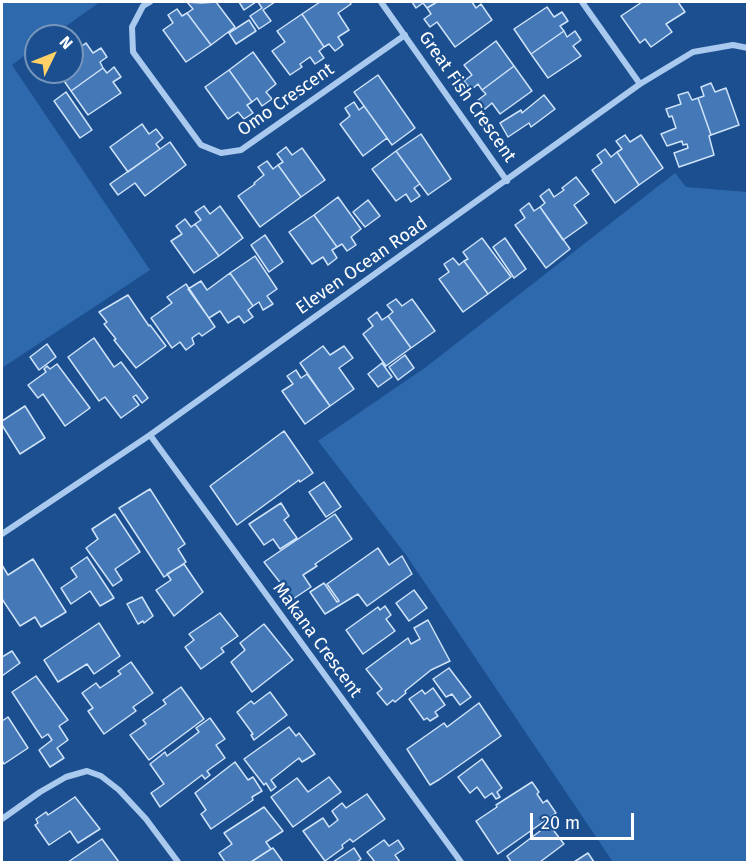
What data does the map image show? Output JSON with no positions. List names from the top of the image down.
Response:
{
  "streets": {
    "street": [
      "Great Fish Crescent",
      "Omo Crescent",
      "Eleven Ocean Road",
      "Makana Crescent"
    ]
  },
  "crossings": [
    ["Great Fish Crescent", "Omo Crescent"],
    ["Great Fish Crescent", "Eleven Ocean Road"],
    ["Eleven Ocean Road", "Makana Crescent"]
  ],
  "scale_bar": "20 m",
  "north": "top right"
}
